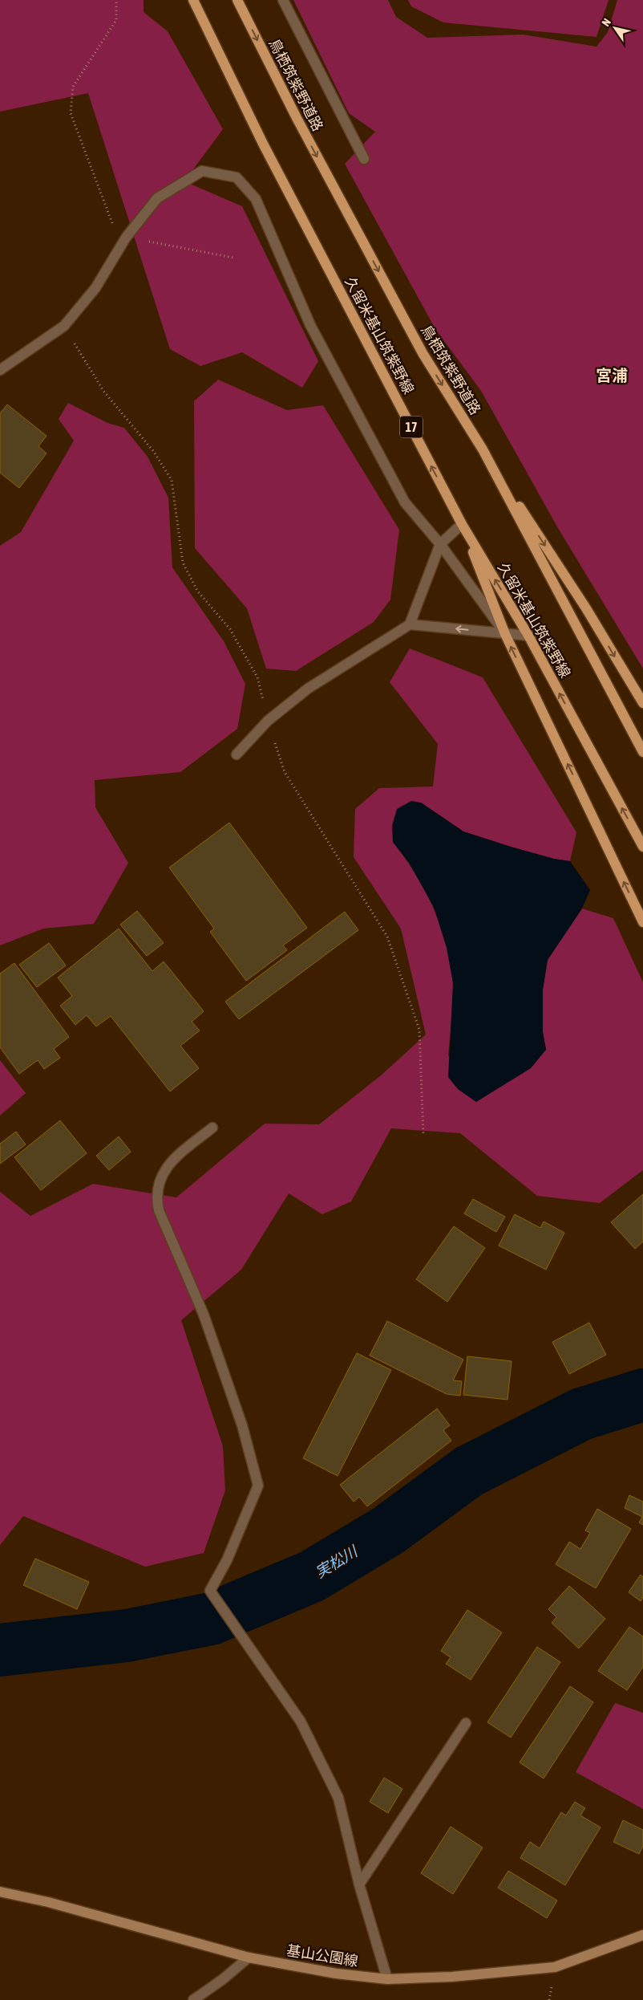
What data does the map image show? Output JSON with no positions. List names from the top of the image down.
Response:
{
  "streets": {
    "main road": [
      "鳥栖筑紫野道路",
      "久留米基山筑紫野線",
      "17",
      "基山公園線"
    ]
  },
  "one_way": ["鳥栖筑紫野道路"],
  "districts": ["宮浦"],
  "water": ["実松川"],
  "north": "top left"
}
